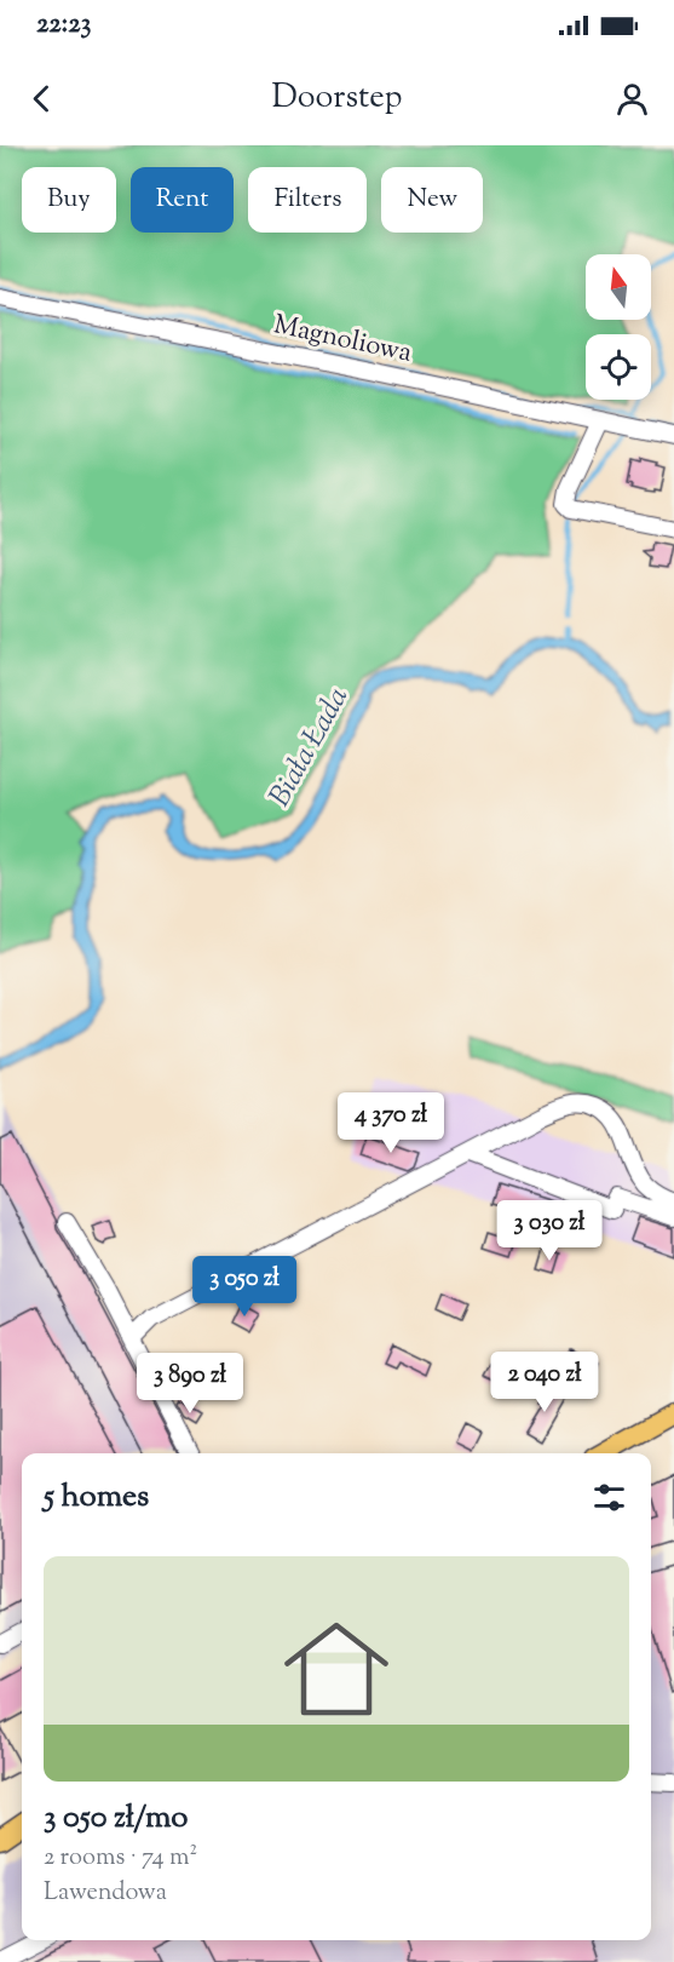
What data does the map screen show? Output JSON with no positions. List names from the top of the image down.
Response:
{
  "streets": {
    "street": ["Magnoliowa"]
  },
  "water": ["Biała Łada"],
  "north": "top",
  "page": {
    "status": "22:23",
    "header": "Doorstep",
    "chip": [
      "Buy",
      "Rent",
      "Filters",
      "New"
    ],
    "price": [
      "4 370 zł",
      "3 030 zł",
      "3 050 zł",
      "2 040 zł",
      "3 890 zł"
    ],
    "heading": "5 homes",
    "list": [
      {
        "name": "3 050 zł/mo",
        "note": "2 rooms · 74 m² · Lawendowa"
      }
    ]
  }
}
